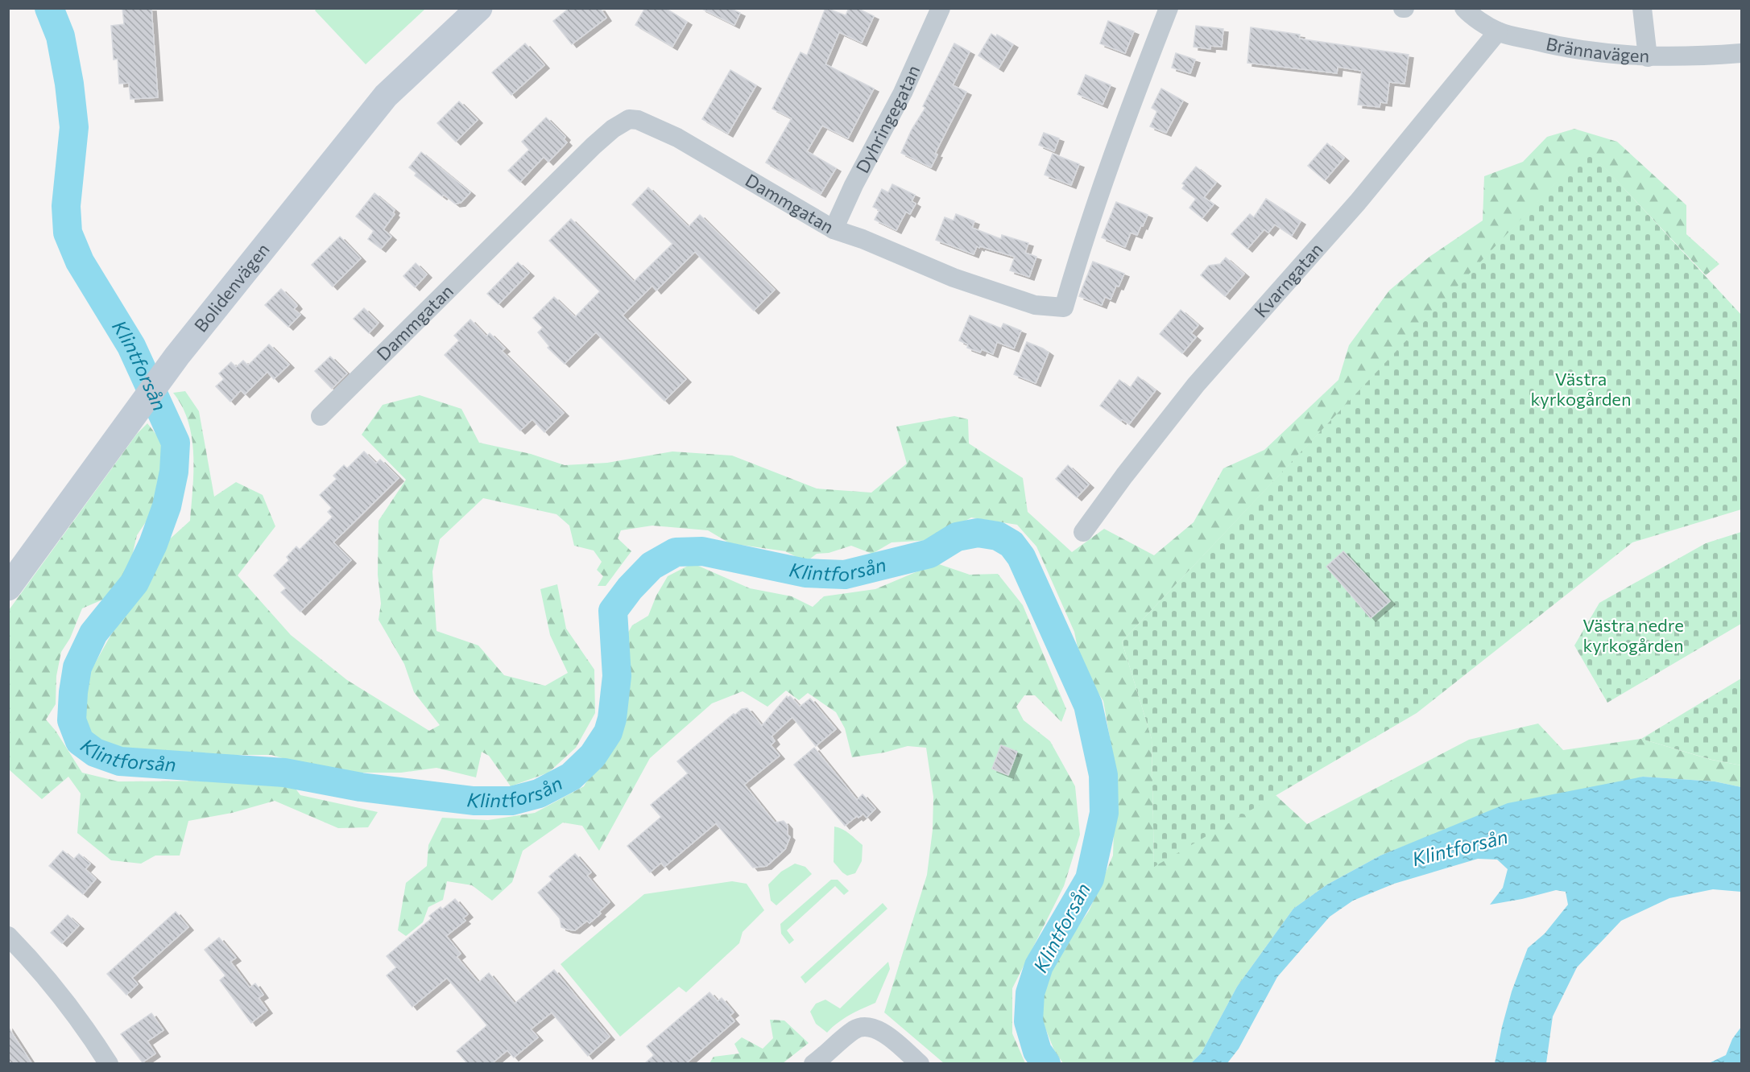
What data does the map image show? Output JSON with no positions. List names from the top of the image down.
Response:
{
  "streets": {
    "main road": ["Bolidenvägen"],
    "street": [
      "Brännavägen",
      "Dyhringegatan",
      "Dammgatan",
      "Kvarngatan"
    ]
  },
  "crossings": [
    ["Brännavägen", "Kvarngatan"],
    ["Dyhringegatan", "Dammgatan"]
  ],
  "water": ["Klintforsån"],
  "parks": ["Västra kyrkogården", "Västra nedre kyrkogården"]
}
